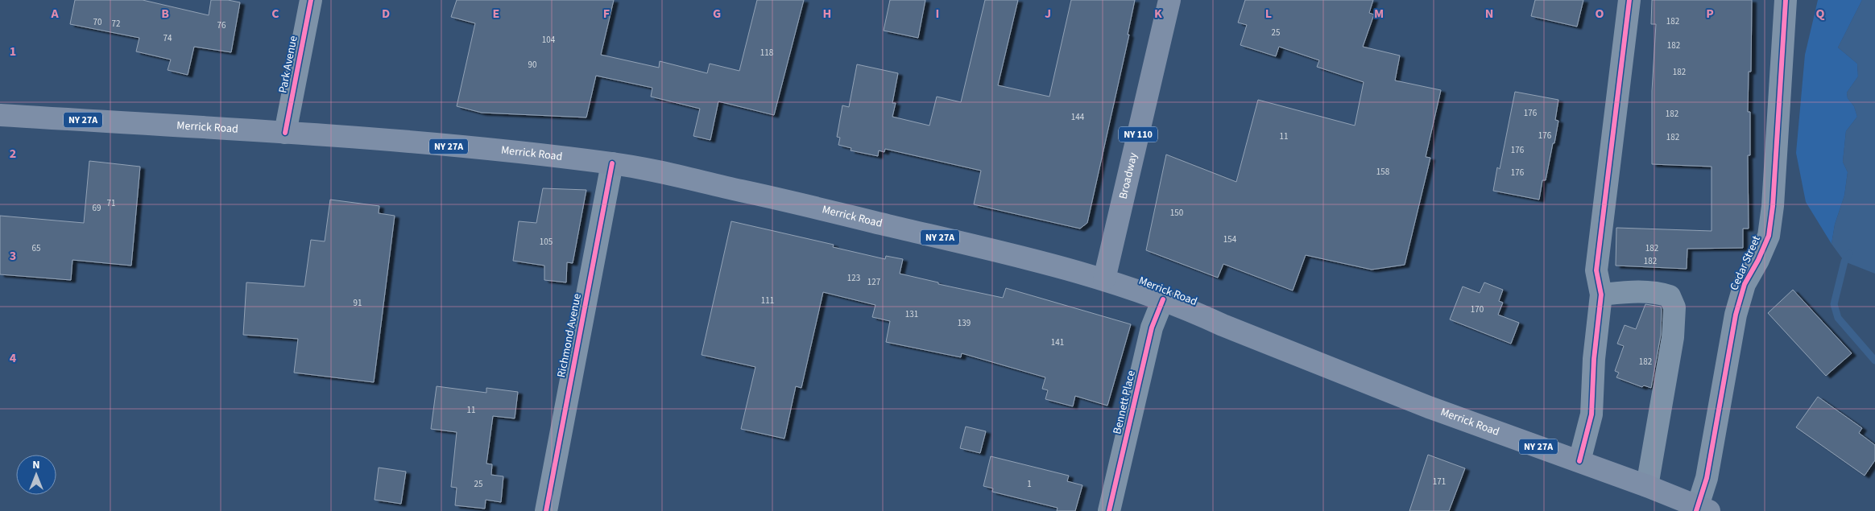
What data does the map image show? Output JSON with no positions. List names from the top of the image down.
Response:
{
  "streets": {
    "main road": [
      "NY 27A",
      "Merrick Road",
      "NY 110",
      "Broadway"
    ],
    "street": [
      "Park Avenue",
      "Cedar Street",
      "Richmond Avenue",
      "Bennett Place"
    ]
  },
  "crossings": [
    ["Park Avenue", "Merrick Road"],
    ["Merrick Road", "Broadway"],
    ["Merrick Road", "Cedar Street"],
    ["Merrick Road", "Richmond Avenue"],
    ["Merrick Road", "Bennett Place"]
  ],
  "house_numbers": [
    "182",
    "70",
    "72",
    "76",
    "25",
    "74",
    "104",
    "182",
    "118",
    "90",
    "182",
    "176",
    "182",
    "144",
    "176",
    "11",
    "182",
    "176",
    "158",
    "176",
    "71",
    "69",
    "150",
    "154",
    "105",
    "65",
    "182",
    "182",
    "123",
    "127",
    "111",
    "91",
    "170",
    "131",
    "139",
    "141",
    "182",
    "11",
    "171",
    "25",
    "1"
  ],
  "north": "top",
  "grid": {
    "columns": [
      "A",
      "B",
      "C",
      "D",
      "E",
      "F",
      "G",
      "H",
      "I",
      "J",
      "K",
      "L",
      "M",
      "N",
      "O",
      "P",
      "Q"
    ],
    "rows": [
      "1",
      "2",
      "3",
      "4"
    ]
  }
}
